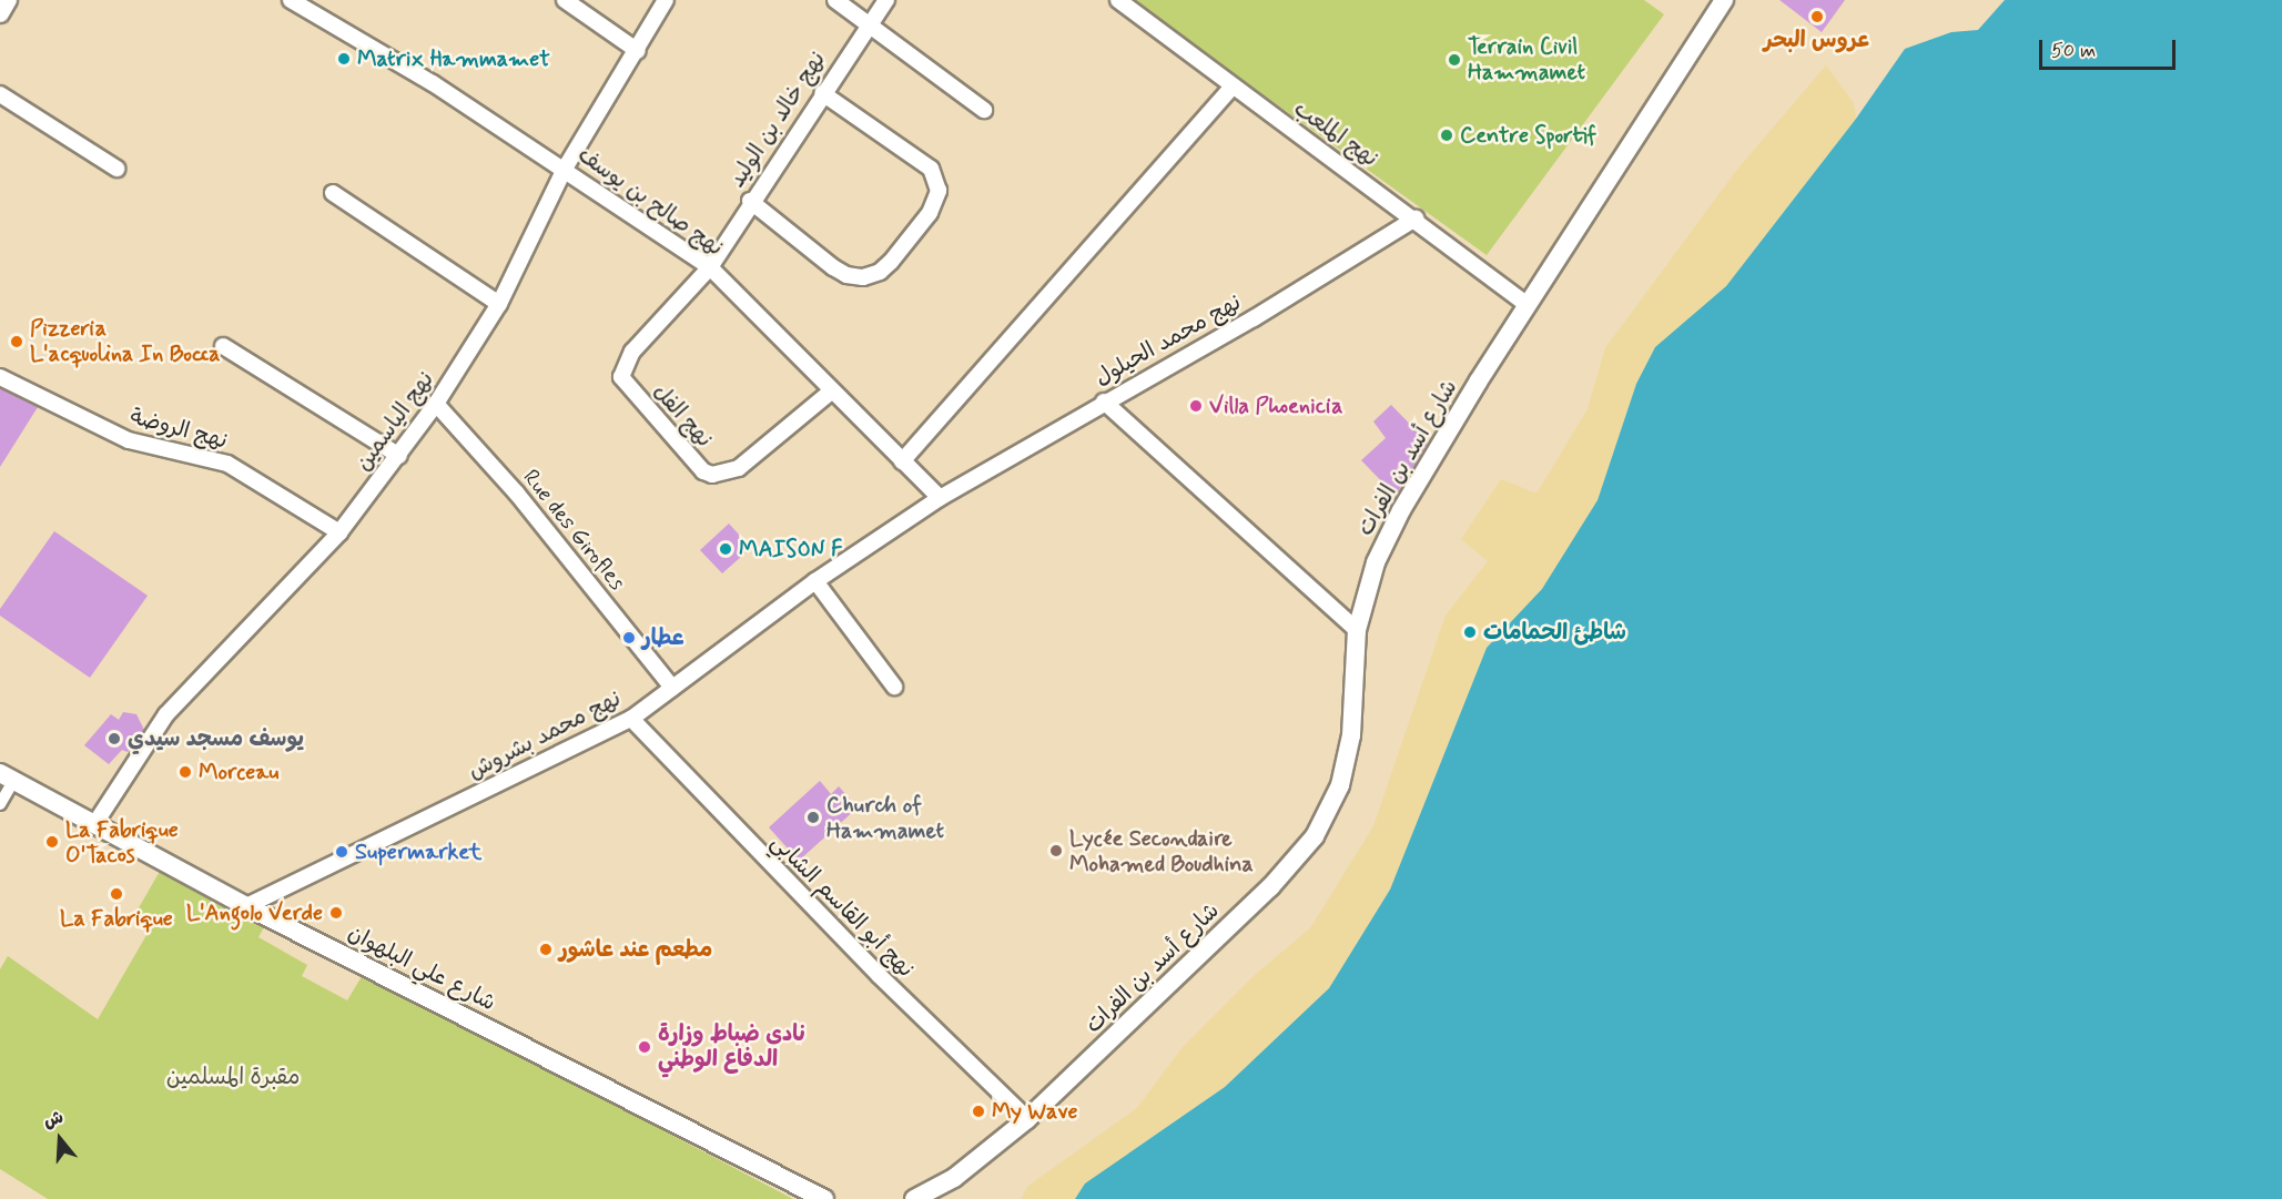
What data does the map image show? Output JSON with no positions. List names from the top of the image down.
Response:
{
  "streets": {
    "street": [
      "نهج خالد بن الوليد",
      "نهج الملعب",
      "نهج صالح بن يوسف",
      "نهج محمد الحيلول",
      "نهج الفل",
      "نهج الياسمين",
      "نهج الروضة",
      "شارع أسد بن الفرات",
      "Rue des Girofles",
      "نهج محمد بشروش",
      "نهج أبو القاسم الشابي",
      "شارع علي البلهوان"
    ]
  },
  "crossings": [
    ["نهج خالد بن الوليد", "نهج صالح بن يوسف"],
    ["نهج خالد بن الوليد", "نهج الفل"],
    ["نهج الملعب", "نهج محمد الحيلول"],
    ["نهج الملعب", "شارع أسد بن الفرات"],
    ["نهج صالح بن يوسف", "نهج محمد الحيلول"],
    ["نهج صالح بن يوسف", "نهج الفل"],
    ["نهج صالح بن يوسف", "نهج الياسمين"],
    ["نهج صالح بن يوسف", "نهج محمد بشروش"],
    ["نهج محمد الحيلول", "نهج محمد بشروش"],
    ["نهج الياسمين", "نهج الروضة"],
    ["نهج الياسمين", "Rue des Girofles"],
    ["نهج الياسمين", "شارع علي البلهوان"],
    ["شارع أسد بن الفرات", "نهج أبو القاسم الشابي"],
    ["Rue des Girofles", "نهج محمد بشروش"],
    ["نهج محمد بشروش", "نهج أبو القاسم الشابي"],
    ["نهج محمد بشروش", "شارع علي البلهوان"]
  ],
  "parks": ["مقبرة المسلمين"],
  "places": [
    "عروس البحر",
    "Matrix Hammamet",
    "Terrain Civil Hammamet",
    "Centre Sportif",
    "Pizzeria L'acquolina In Bocca",
    "Villa Phoenicia",
    "MAISON F",
    "شاطئ الحمامات",
    "عطار",
    "يوسف مسجد سيدي",
    "Morceau",
    "Church of Hammamet",
    "La Fabrique O'Tacos",
    "Lycée Secondaire Mohamed Boudhina",
    "Supermarket",
    "La Fabrique",
    "L'Angolo Verde",
    "مطعم عند عاشور",
    "نادي ضباط وزارة الدفاع الوطني",
    "My Wave"
  ],
  "scale_bar": "50 m",
  "north": "top"
}
